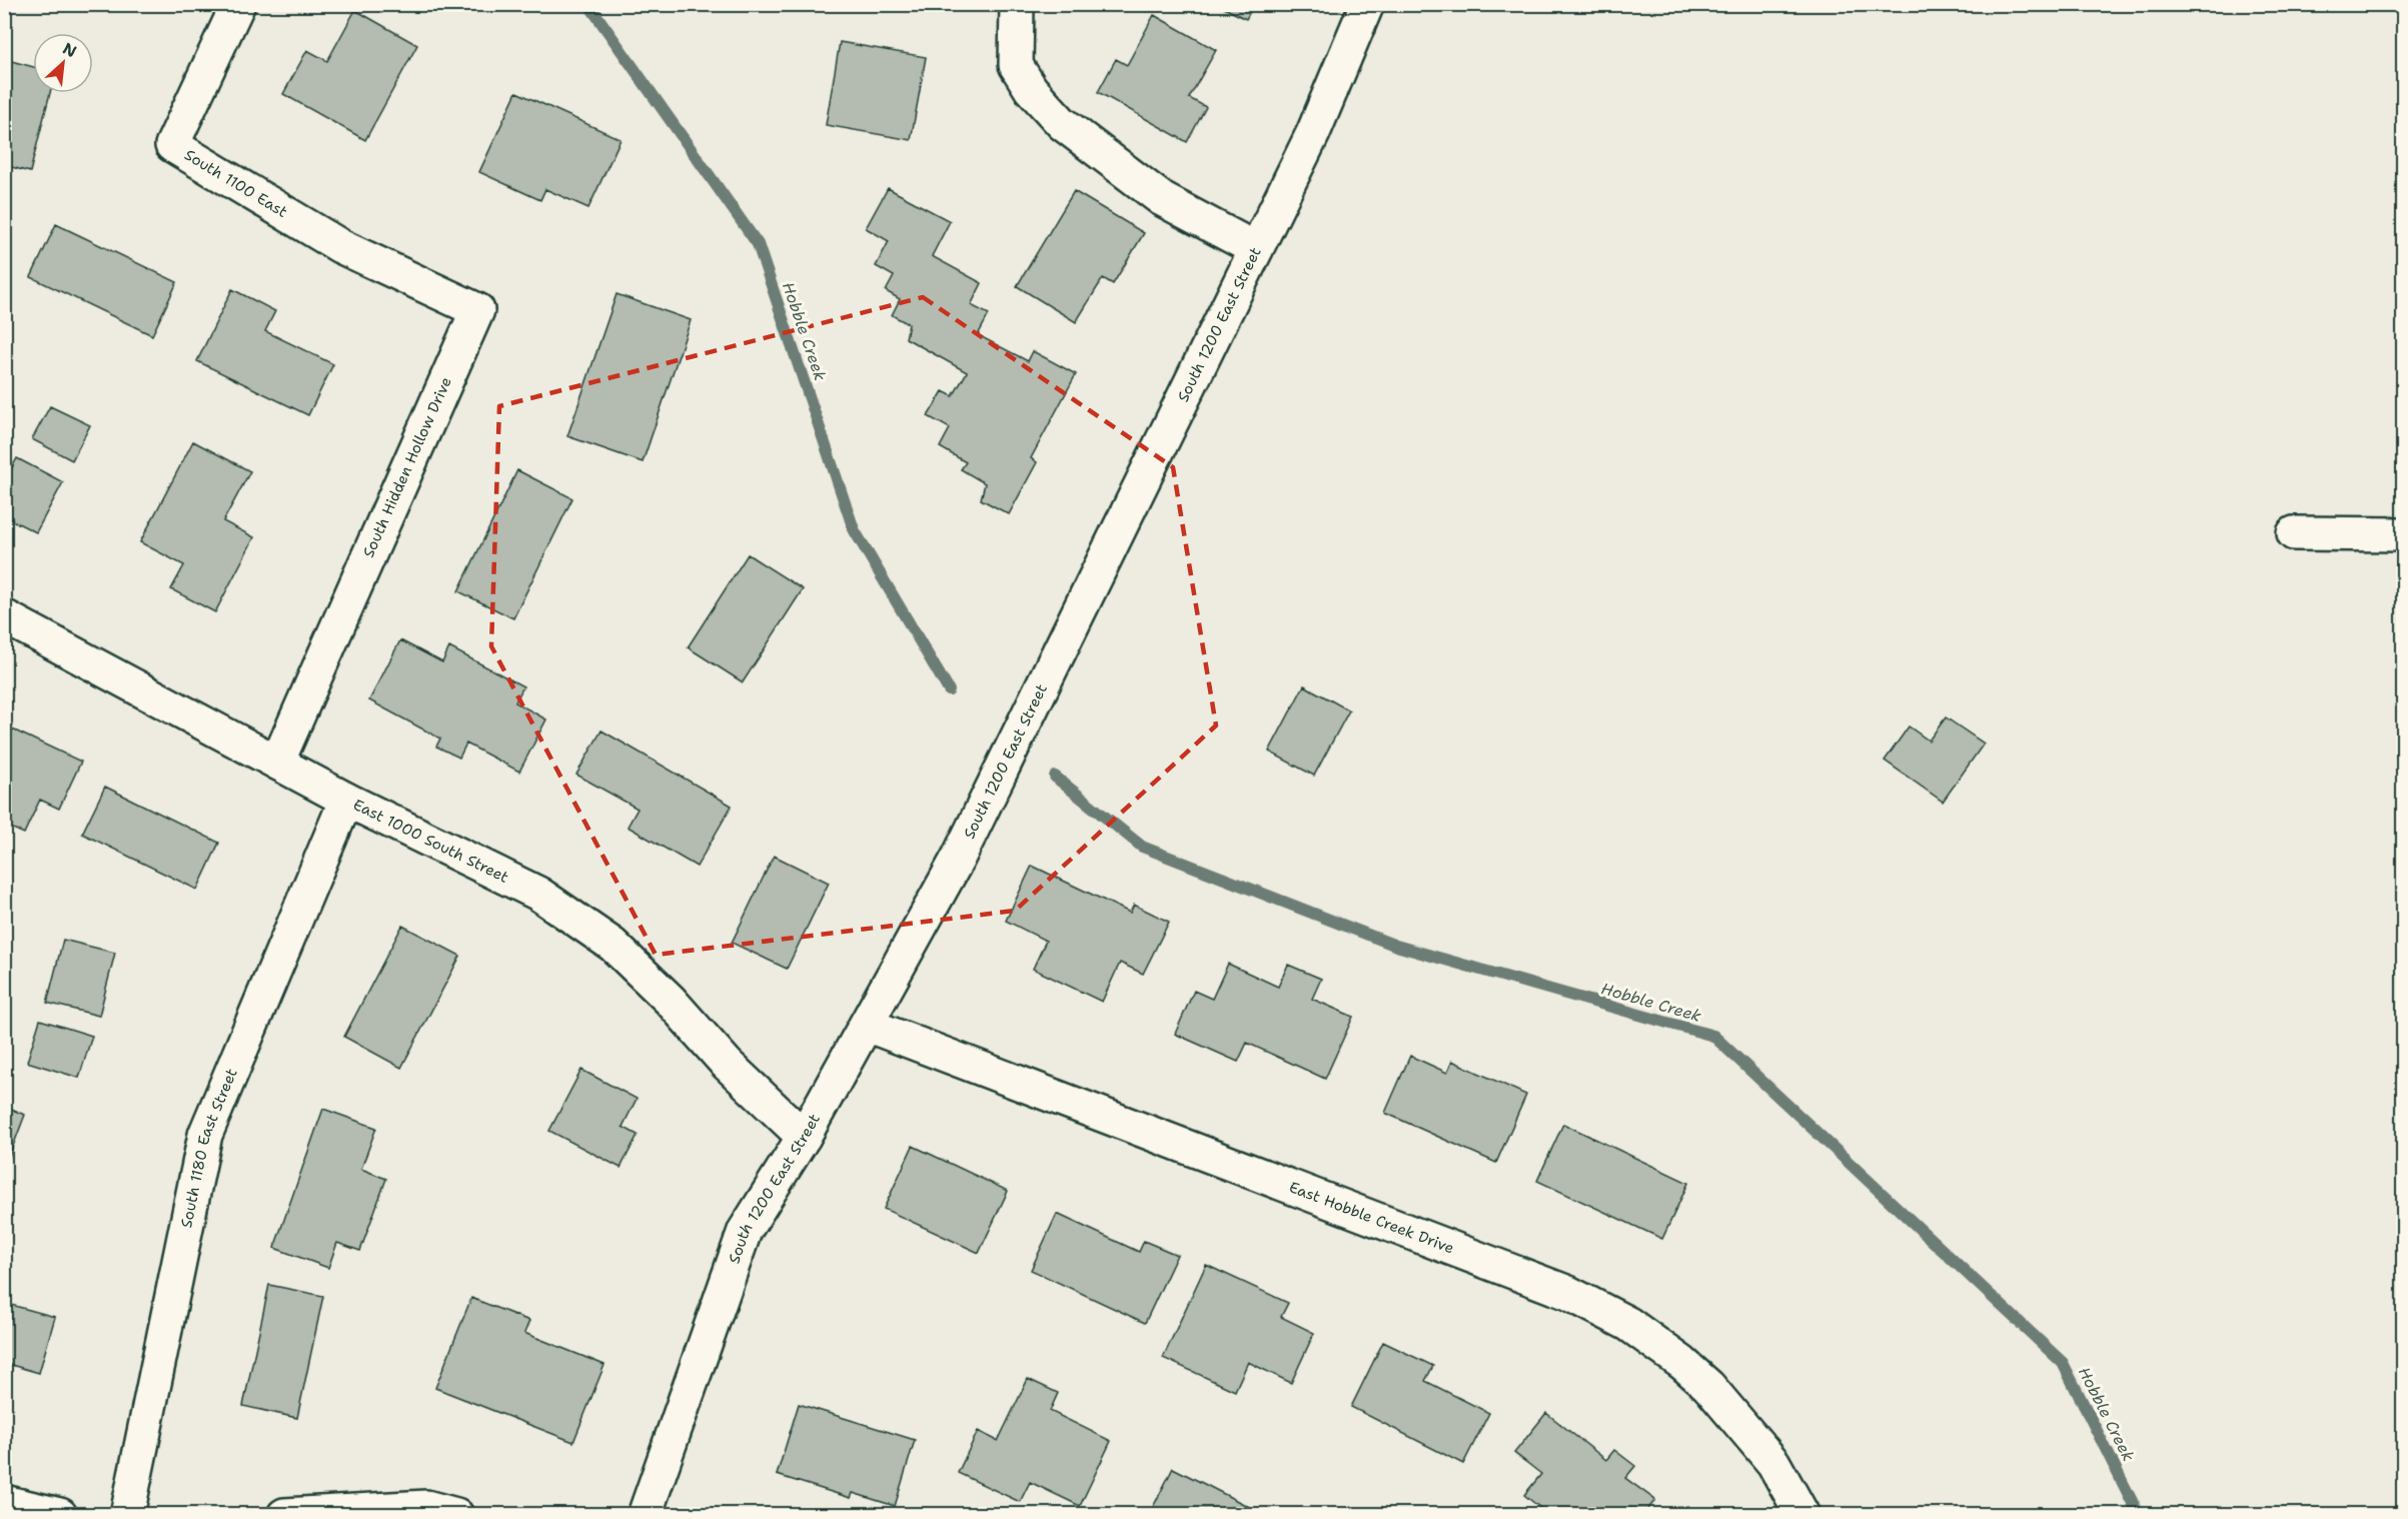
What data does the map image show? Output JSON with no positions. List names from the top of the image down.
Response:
{
  "streets": {
    "street": [
      "South 1100 East",
      "South 1200 East Street",
      "South Hidden Hollow Drive",
      "East 1000 South Street",
      "South 1180 East Street",
      "East Hobble Creek Drive"
    ]
  },
  "crossings": [
    ["South 1100 East", "South Hidden Hollow Drive"],
    ["South 1200 East Street", "East 1000 South Street"],
    ["South 1200 East Street", "East Hobble Creek Drive"],
    ["South Hidden Hollow Drive", "East 1000 South Street"],
    ["East 1000 South Street", "South 1180 East Street"]
  ],
  "water": ["Hobble Creek"],
  "north": "top right"
}
